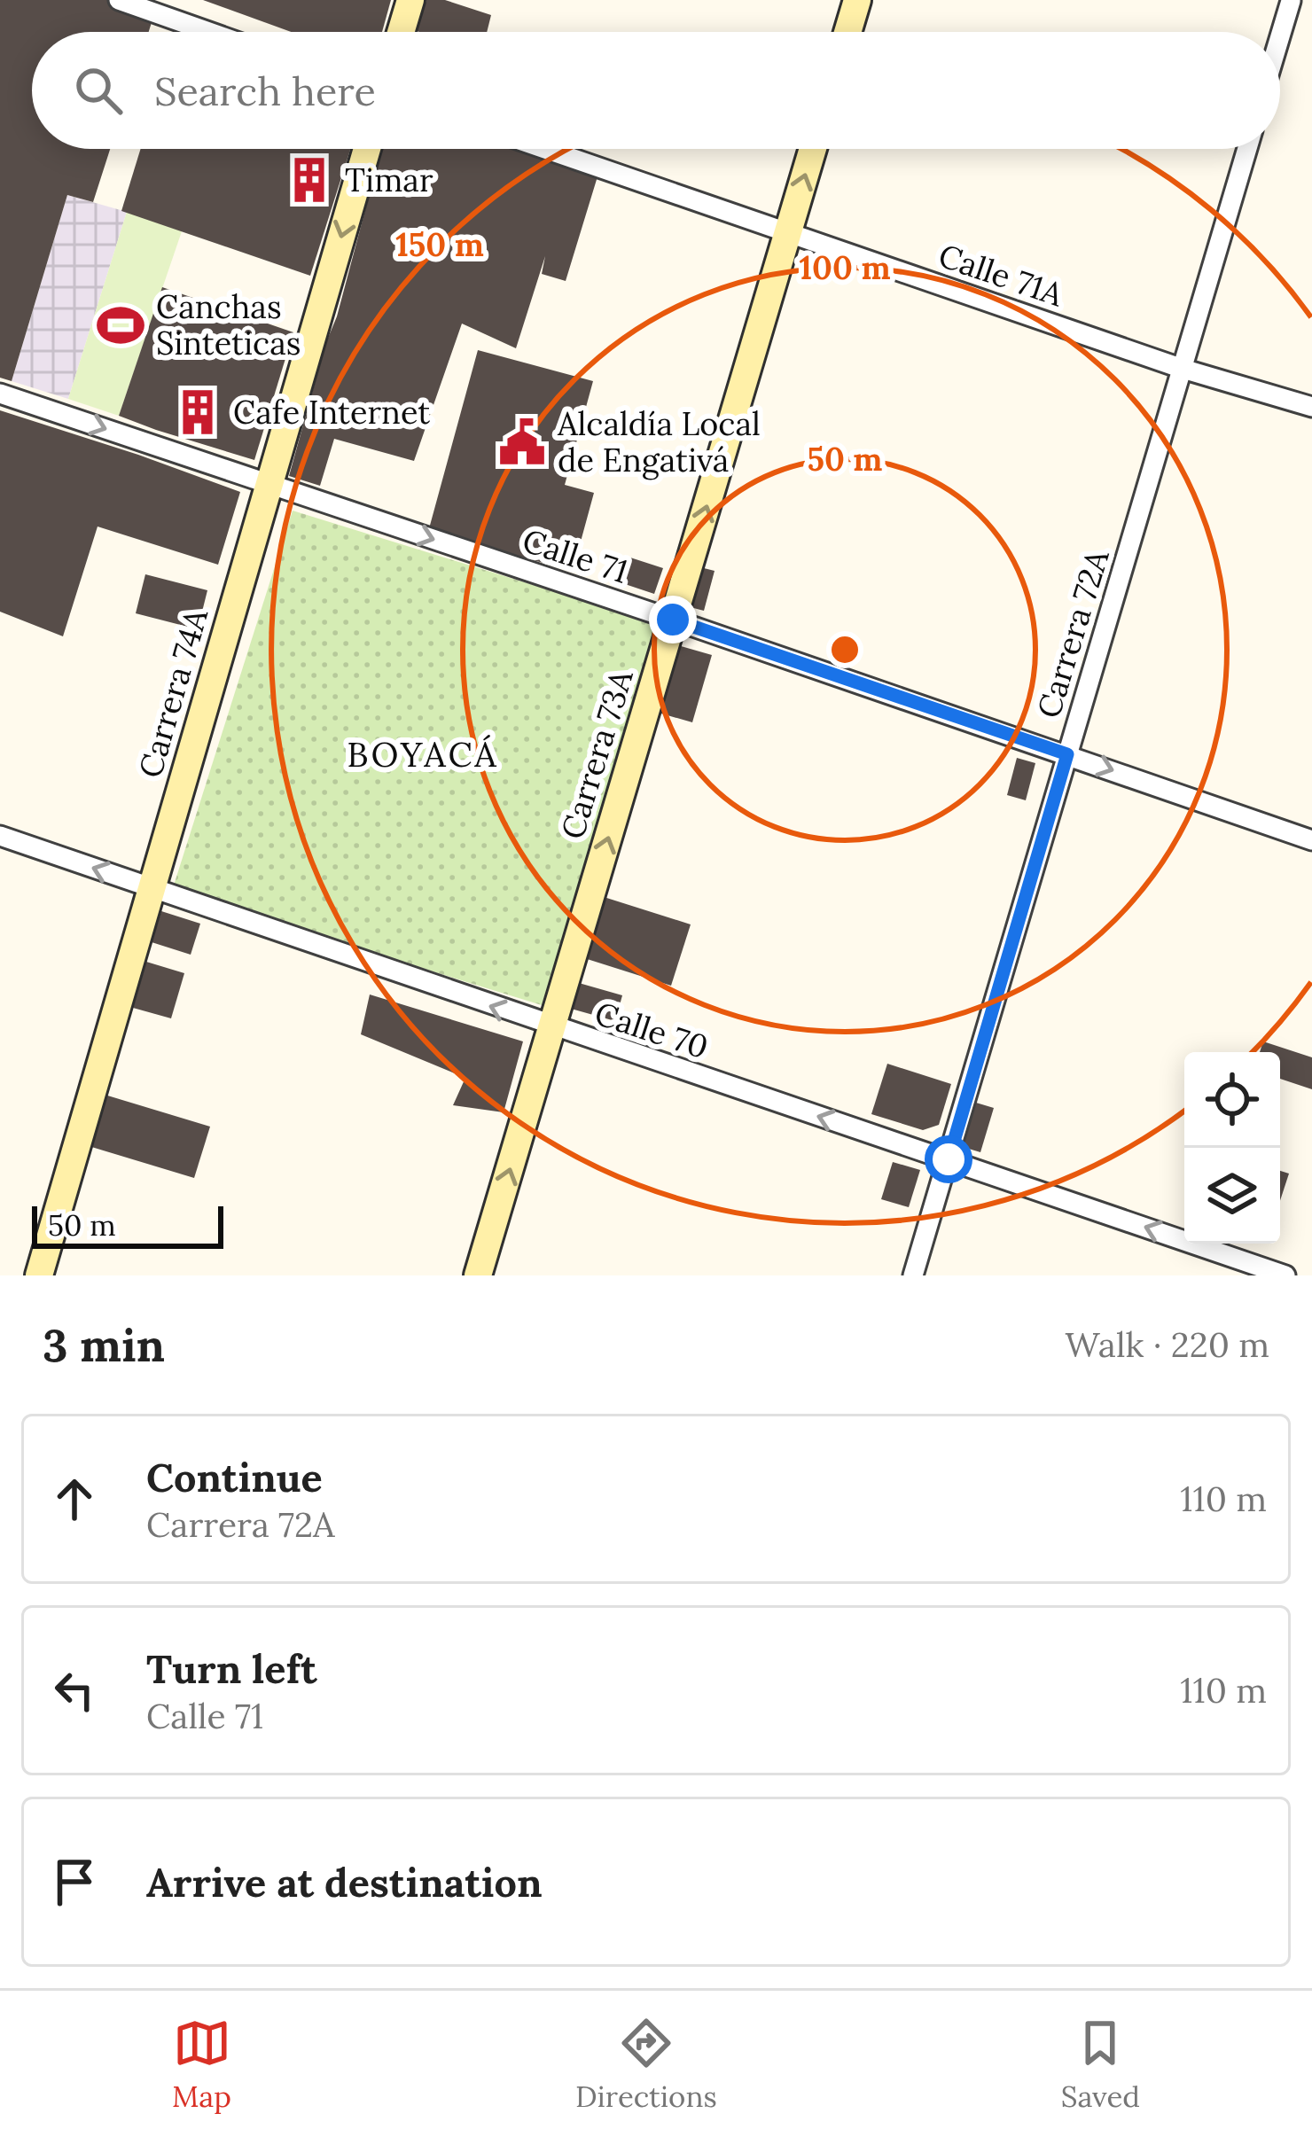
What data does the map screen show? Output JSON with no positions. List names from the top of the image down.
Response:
{
  "streets": {
    "street": [
      "Calle 71A",
      "Calle 71",
      "Carrera 72A",
      "Carrera 74A",
      "Carrera 73A",
      "Calle 70"
    ]
  },
  "crossings": [
    ["Calle 71A", "Carrera 72A"],
    ["Calle 71A", "Carrera 73A"],
    ["Calle 71", "Carrera 72A"],
    ["Calle 71", "Carrera 74A"],
    ["Calle 71", "Carrera 73A"],
    ["Carrera 72A", "Calle 70"],
    ["Carrera 74A", "Calle 70"],
    ["Carrera 73A", "Calle 70"]
  ],
  "one_way": ["Calle 71", "Carrera 73A", "Calle 70"],
  "districts": ["BOYACÁ"],
  "places": {
    "building": ["Timar", "Cafe Internet"],
    "sports": ["Canchas Sinteticas"],
    "public building": ["Alcaldía Local de Engativá"]
  },
  "scale_bar": "50 m",
  "page": {
    "search": "Search here",
    "scale": "50 m",
    "heading": ["3 min", "Walk · 220 m"],
    "list": [
      ["Continue", "Carrera 72A", "110 m"],
      ["Turn left", "Calle 71", "110 m"],
      "Arrive at destination"
    ],
    "nav": ["Map", "Directions", "Saved"]
  },
  "rings": ["150 m", "100 m", "50 m"]
}
